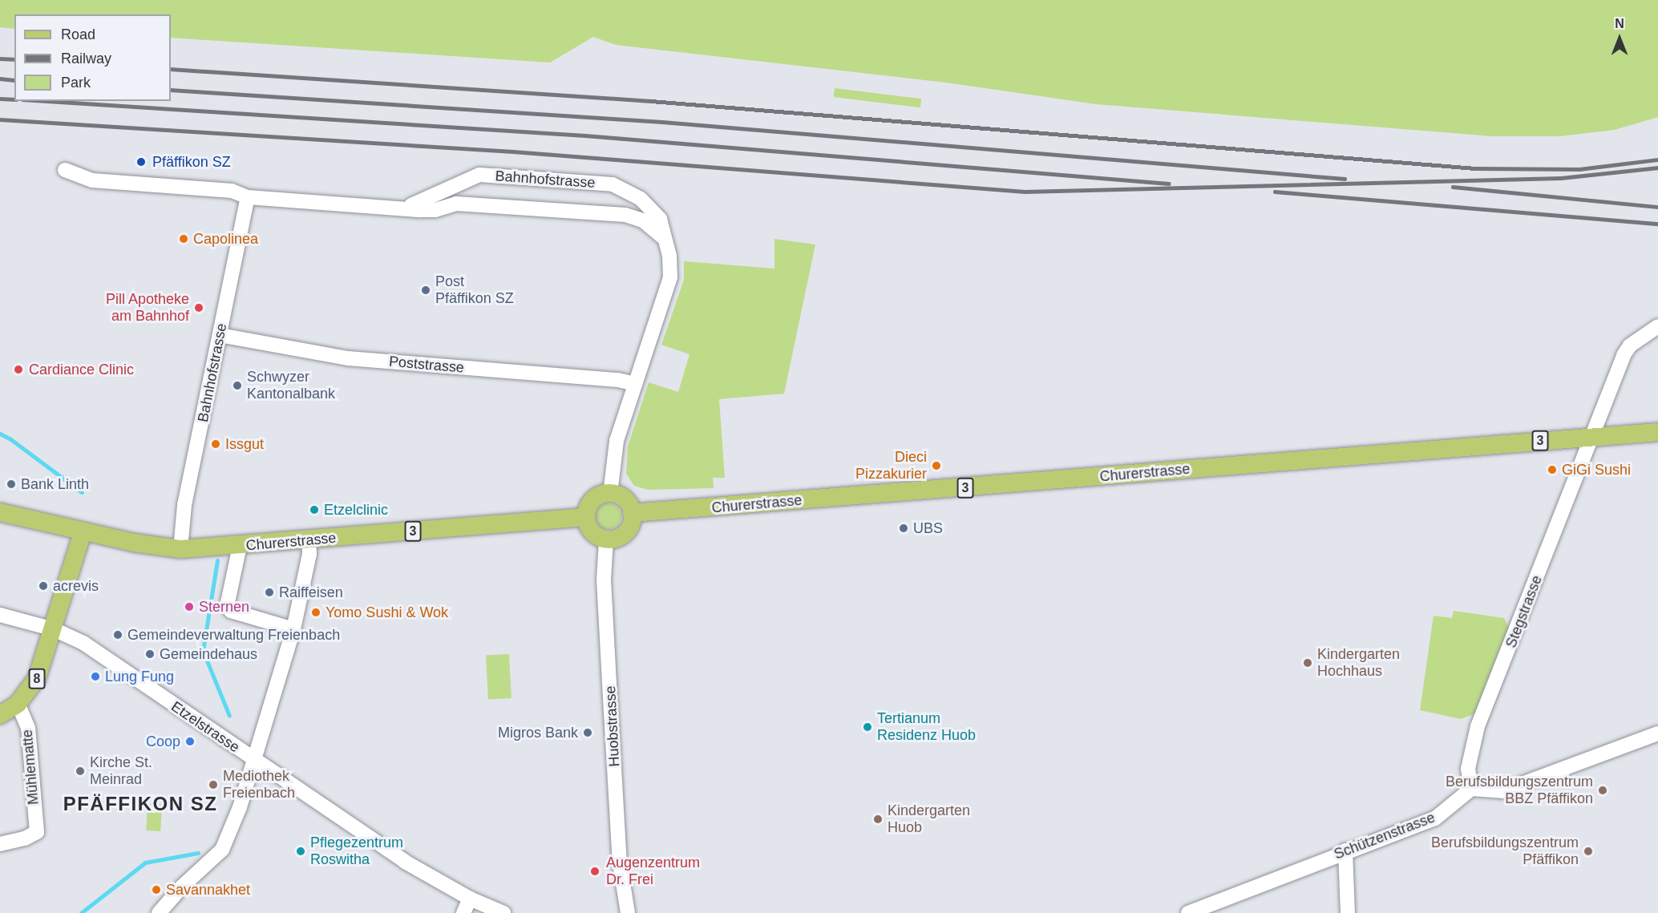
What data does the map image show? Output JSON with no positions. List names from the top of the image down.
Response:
{
  "streets": {
    "main road": ["3", "Churerstrasse", "8"],
    "street": [
      "Bahnhofstrasse",
      "Poststrasse",
      "Stegstrasse",
      "Huobstrasse",
      "Etzelstrasse",
      "Mühlematte",
      "Schützenstrasse"
    ]
  },
  "crossings": [
    ["Bahnhofstrasse", "Poststrasse"],
    ["Bahnhofstrasse", "Churerstrasse"],
    ["Bahnhofstrasse", "Huobstrasse"],
    ["Churerstrasse", "Stegstrasse"],
    ["Churerstrasse", "8"],
    ["Churerstrasse", "Huobstrasse"],
    ["Stegstrasse", "Schützenstrasse"],
    ["8", "Etzelstrasse"],
    ["8", "Mühlematte"]
  ],
  "districts": ["PFÄFFIKON SZ"],
  "places": [
    "Pfäffikon SZ",
    "Capolinea",
    "Post Pfäffikon SZ",
    "Pill Apotheke am Bahnhof",
    "Cardiance Clinic",
    "Schwyzer Kantonalbank",
    "Issgut",
    "Dieci Pizzakurier",
    "GiGi Sushi",
    "Bank Linth",
    "Etzelclinic",
    "UBS",
    "acrevis",
    "Raiffeisen",
    "Sternen",
    "Yomo Sushi & Wok",
    "Gemeindeverwaltung Freienbach",
    "Gemeindehaus",
    "Kindergarten Hochhaus",
    "Lung Fung",
    "Tertianum Residenz Huob",
    "Migros Bank",
    "Coop",
    "Kirche St. Meinrad",
    "Mediothek Freienbach",
    "Berufsbildungszentrum BBZ Pfäffikon",
    "Kindergarten Huob",
    "Pflegezentrum Roswitha",
    "Berufsbildungszentrum Pfäffikon",
    "Augenzentrum Dr. Frei",
    "Savannakhet"
  ],
  "legend": ["Road", "Railway", "Park"],
  "north": "top"
}
